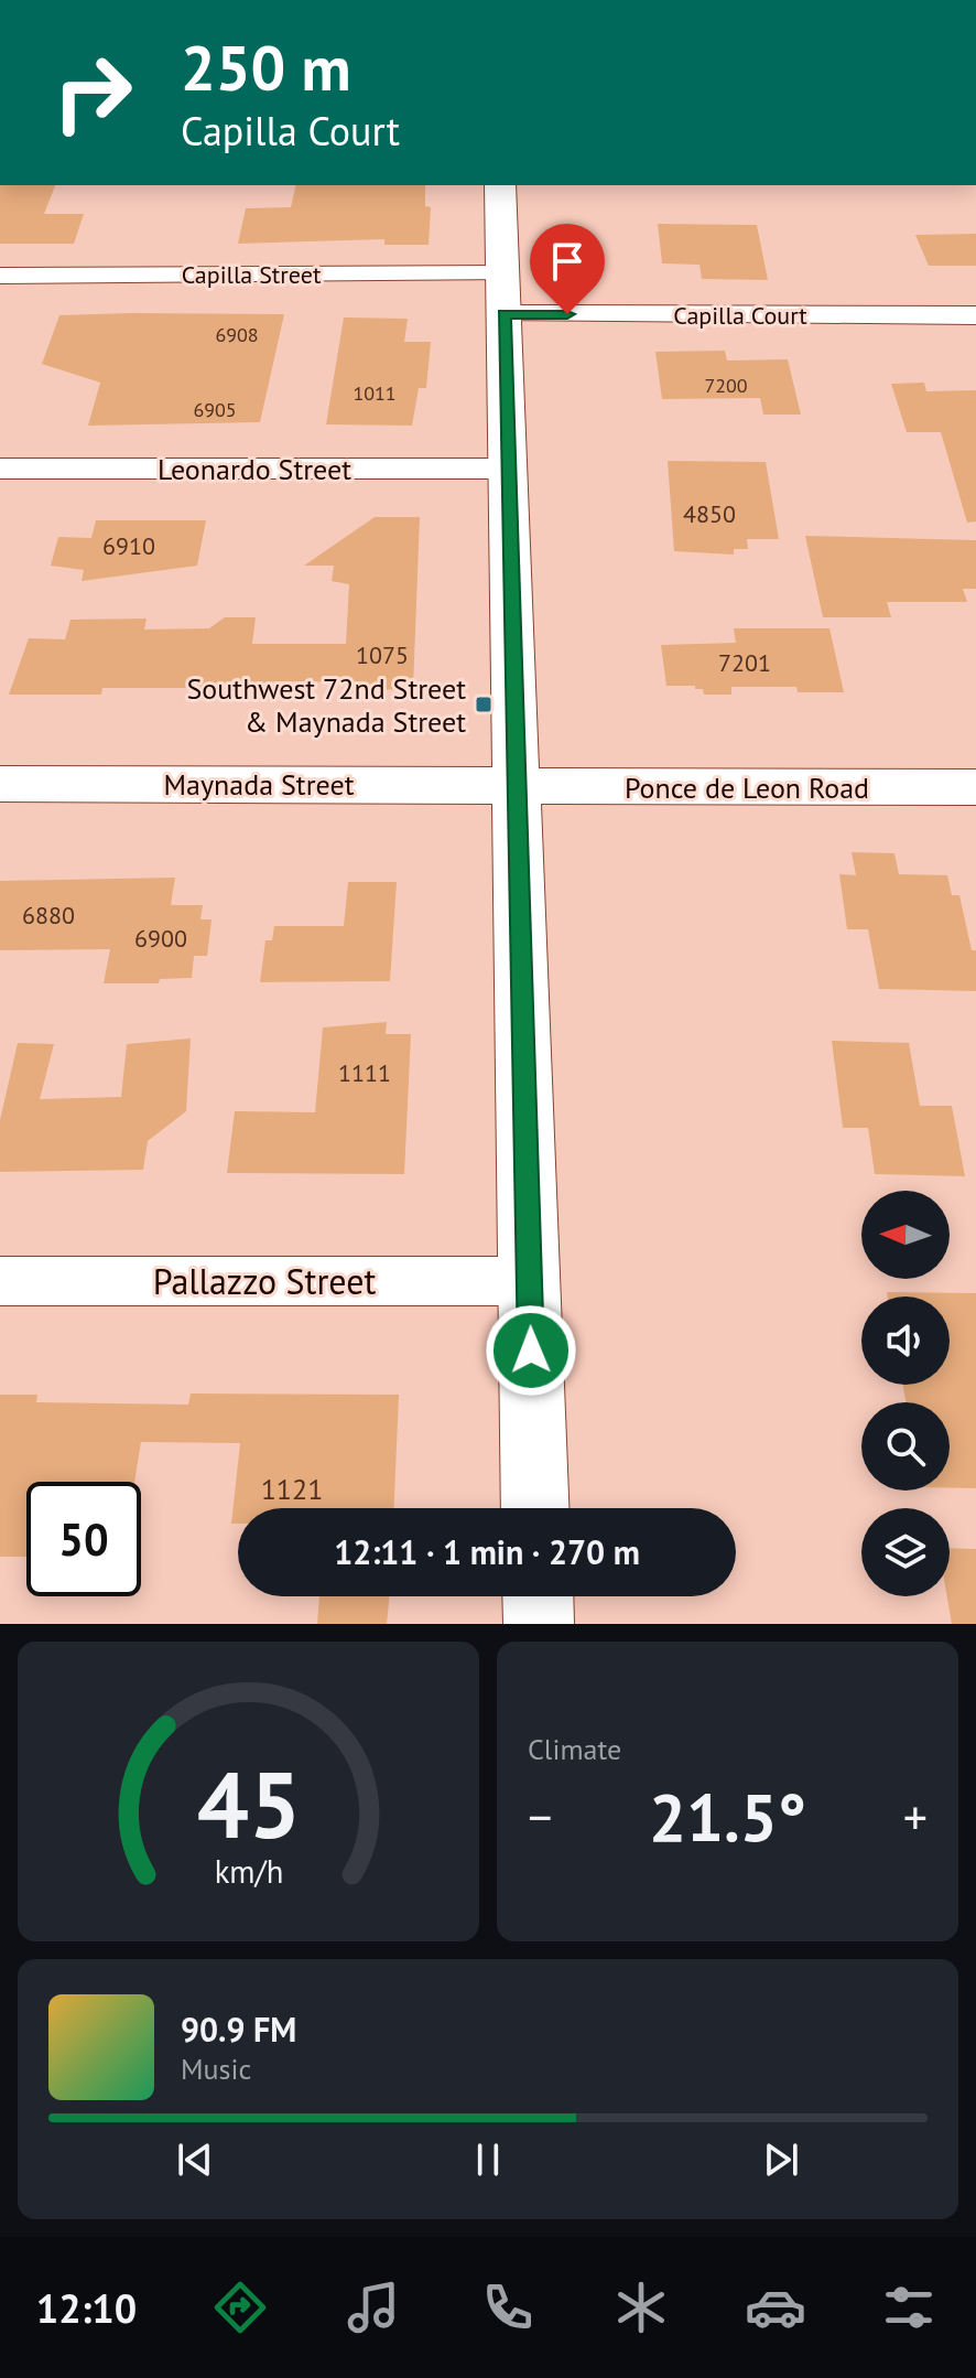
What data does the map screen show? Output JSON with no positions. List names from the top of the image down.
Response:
{
  "streets": {
    "main road": ["Maynada Street", "Ponce de Leon Road"],
    "street": [
      "Capilla Street",
      "Capilla Court",
      "Leonardo Street",
      "Pallazzo Street"
    ]
  },
  "crossings": [
    ["Capilla Street", "Capilla Court"],
    ["Maynada Street", "Ponce de Leon Road"]
  ],
  "places": {
    "transit": ["Southwest 72nd Street & Maynada Street"]
  },
  "house_numbers": [
    "6908",
    "7200",
    "1011",
    "6905",
    "4850",
    "6910",
    "1075",
    "7201",
    "6880",
    "6900",
    "1111",
    "1121"
  ],
  "north": "left",
  "page": {
    "turn": ["250 m", "Capilla Court"],
    "limit": "50",
    "trip": "12:11 · 1 min · 270 m",
    "tile": "Climate",
    "heat": ["−", "21.5°", "+"],
    "song": ["90.9 FM", "Music"],
    "tabs": "12:10",
    "gauge": ["45", "km/h"]
  }
}
